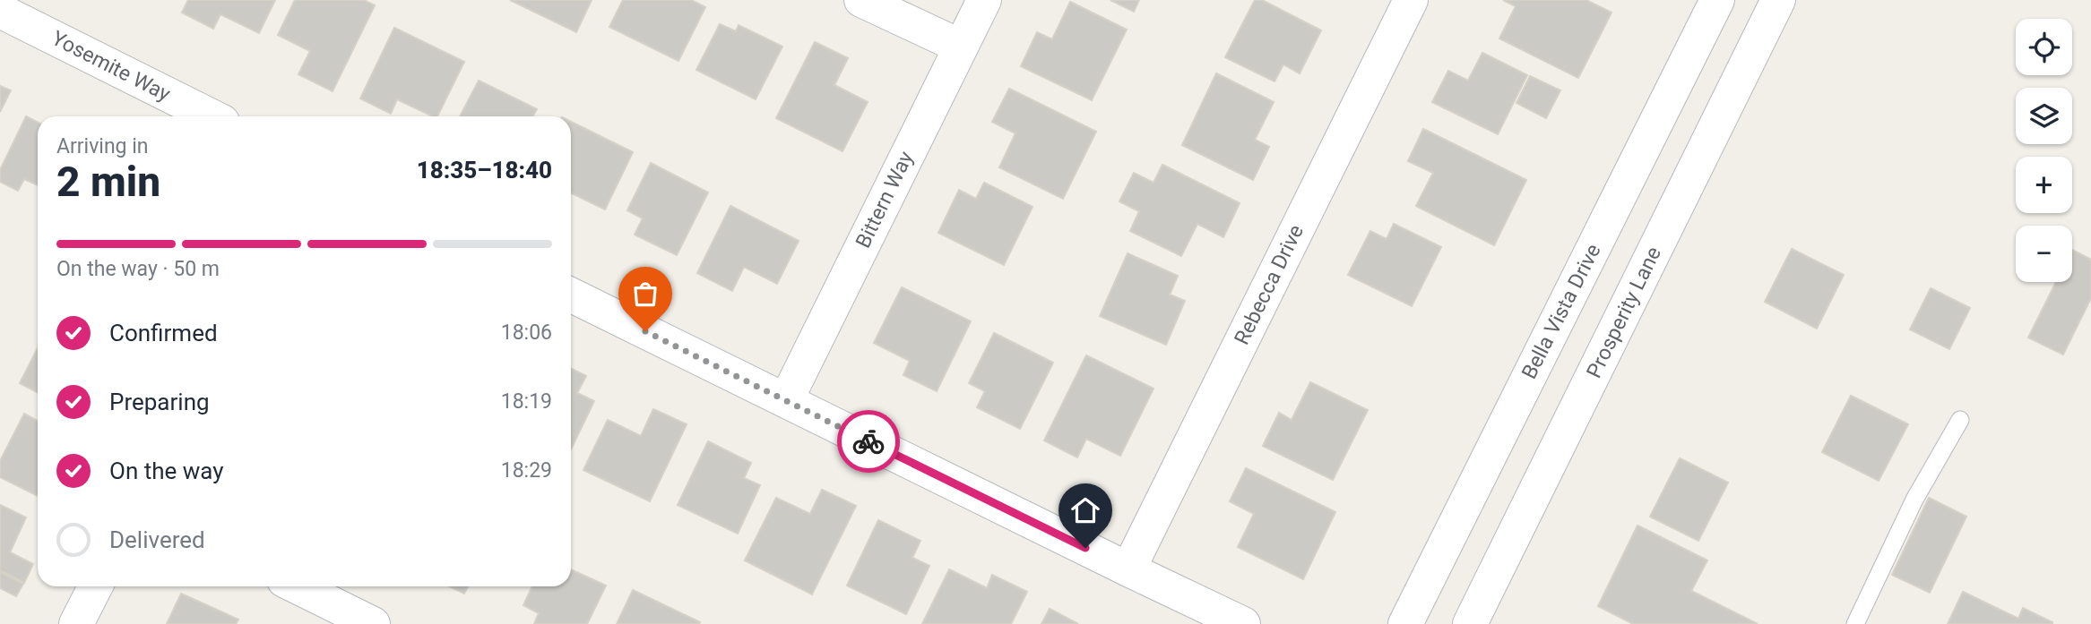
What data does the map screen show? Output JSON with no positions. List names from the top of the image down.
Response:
{
  "streets": {
    "street": [
      "Yosemite Way",
      "Bittern Way",
      "Rebecca Drive",
      "Bella Vista Drive",
      "Prosperity Lane"
    ]
  },
  "page": {
    "map_buttons": ["+", "−"],
    "heading": ["2 min", "Arriving in", "18:35–18:40"],
    "bar": "On the way · 50 m",
    "list": [
      ["Confirmed", "18:06"],
      ["Preparing", "18:19"],
      ["On the way", "18:29"],
      "Delivered"
    ]
  }
}
